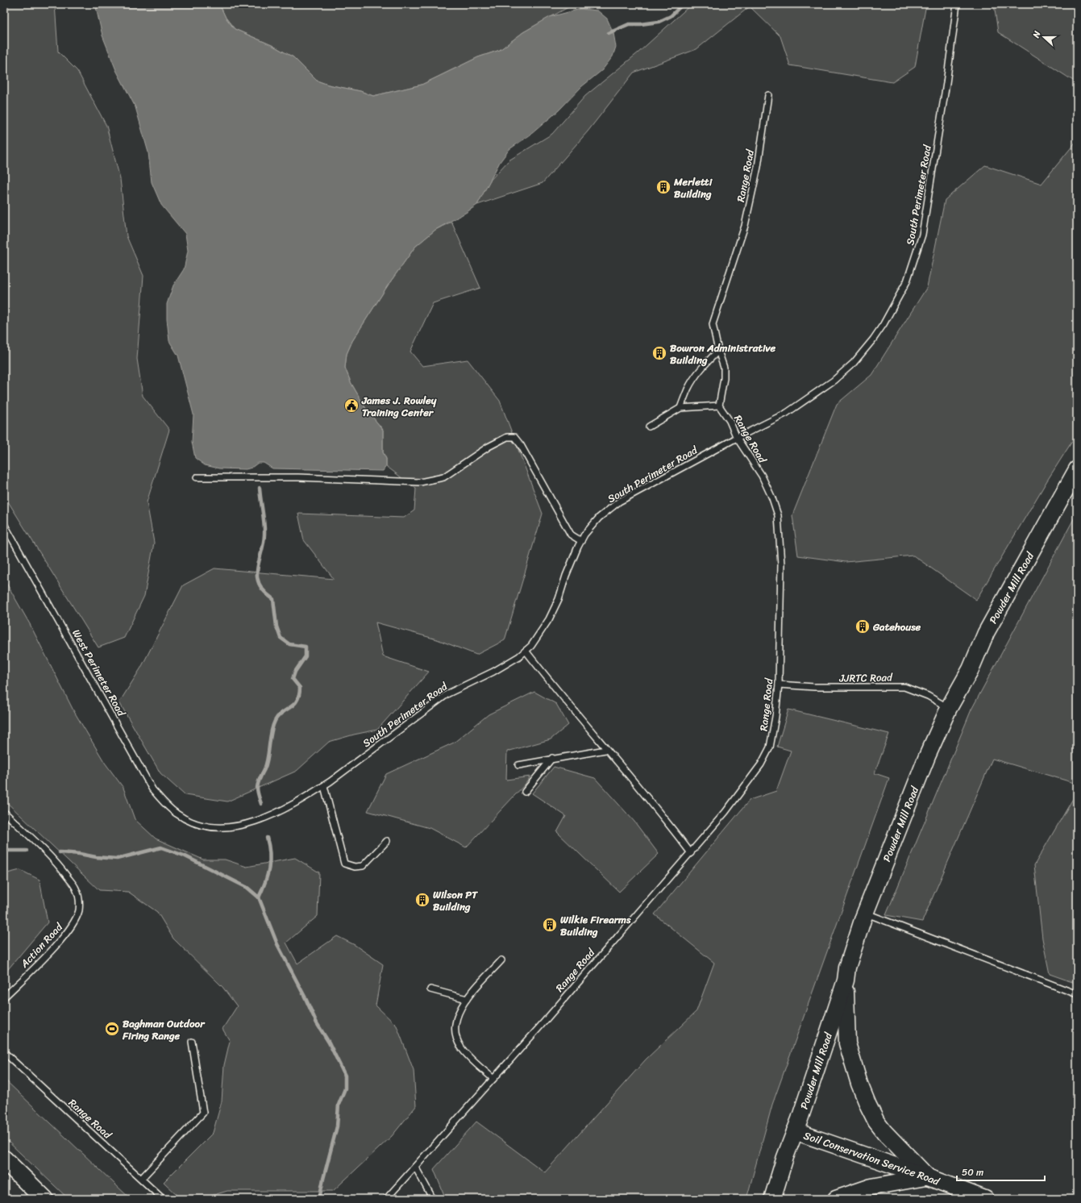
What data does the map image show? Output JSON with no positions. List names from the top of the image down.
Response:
{
  "streets": {
    "main road": ["Powder Mill Road", "Soil Conservation Service Road"],
    "lane": [
      "Range Road",
      "South Perimeter Road",
      "West Perimeter Road",
      "JJRTC Road",
      "Action Road"
    ]
  },
  "crossings": [
    ["Range Road", "South Perimeter Road"],
    ["Range Road", "JJRTC Road"],
    ["South Perimeter Road", "West Perimeter Road"],
    ["Powder Mill Road", "JJRTC Road"],
    ["Powder Mill Road", "Soil Conservation Service Road"]
  ],
  "places": {
    "building": [
      "Merletti Building",
      "Bowron Administrative Building",
      "Gatehouse",
      "Wilson PT Building",
      "Wilkie Firearms Building"
    ],
    "public building": ["James J. Rowley Training Center"],
    "sports": ["Baghman Outdoor Firing Range"]
  },
  "scale_bar": "50 m",
  "north": "left"
}
